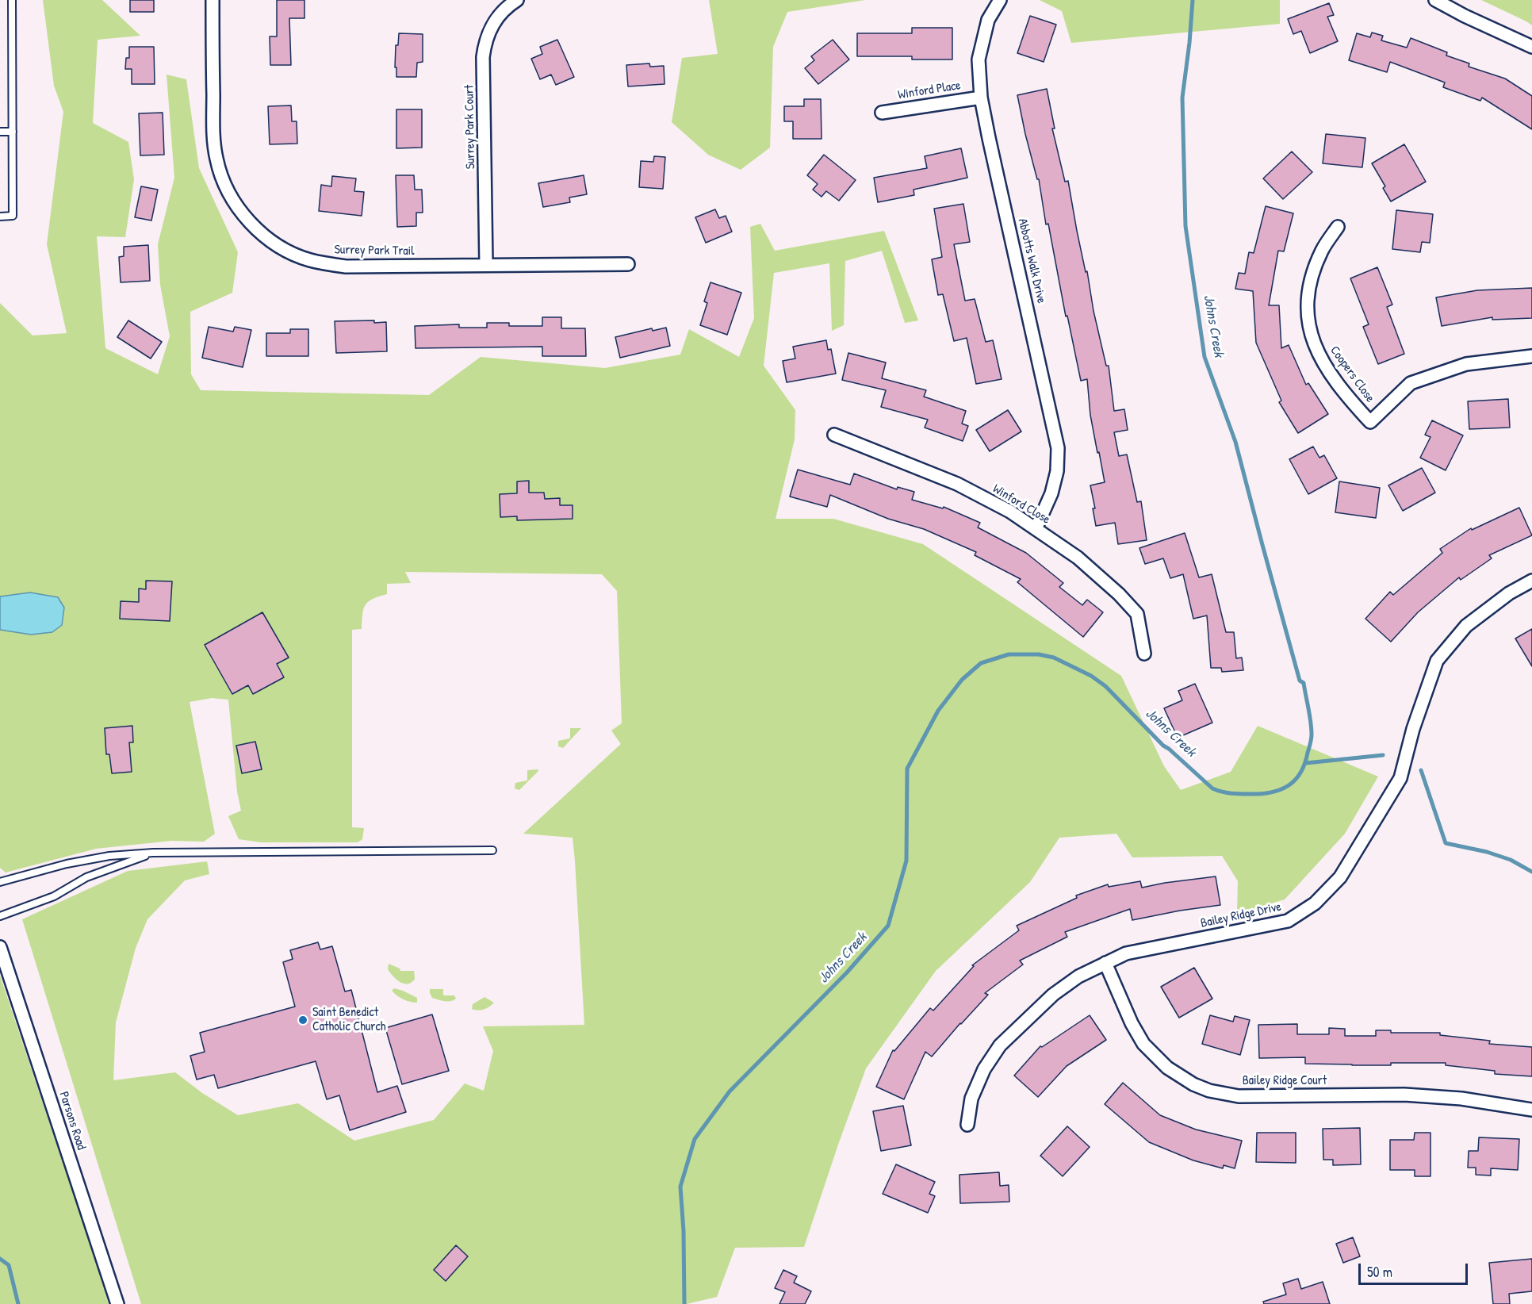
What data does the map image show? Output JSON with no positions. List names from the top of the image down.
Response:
{
  "streets": {
    "street": [
      "Winford Place",
      "Surrey Park Court",
      "Surrey Park Trail",
      "Abbotts Walk Drive",
      "Coopers Close",
      "Winford Close",
      "Bailey Ridge Drive",
      "Bailey Ridge Court",
      "Parsons Road"
    ]
  },
  "crossings": [
    ["Winford Place", "Abbotts Walk Drive"],
    ["Surrey Park Court", "Surrey Park Trail"],
    ["Abbotts Walk Drive", "Winford Close"],
    ["Bailey Ridge Drive", "Bailey Ridge Court"]
  ],
  "water": ["Johns Creek"],
  "places": ["Saint Benedict Catholic Church"],
  "scale_bar": "50 m"
}
